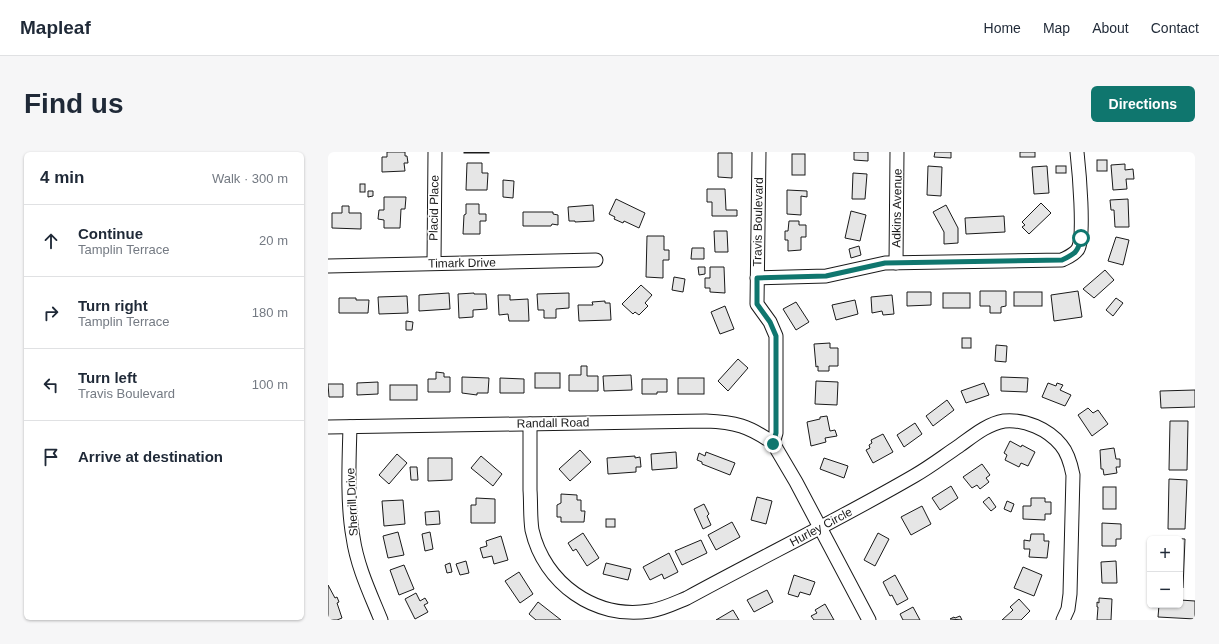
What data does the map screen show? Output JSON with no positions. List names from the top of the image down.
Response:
{
  "streets": {
    "street": [
      "Placid Place",
      "Adkins Avenue",
      "Travis Boulevard",
      "Timark Drive",
      "Randall Road",
      "Sherrill Drive",
      "Hurley Circle"
    ]
  },
  "crossings": [
    ["Placid Place", "Timark Drive"],
    ["Travis Boulevard", "Randall Road"],
    ["Randall Road", "Sherrill Drive"],
    ["Randall Road", "Hurley Circle"]
  ],
  "page": {
    "header": "Mapleaf",
    "nav": [
      "Home",
      "Map",
      "About",
      "Contact"
    ],
    "buttons": "Directions",
    "title": "Find us",
    "heading": ["4 min", "Walk · 300 m"],
    "list": [
      ["Continue", "Tamplin Terrace", "20 m"],
      ["Turn right", "Tamplin Terrace", "180 m"],
      ["Turn left", "Travis Boulevard", "100 m"],
      "Arrive at destination"
    ],
    "map_buttons": ["+", "−"]
  }
}
